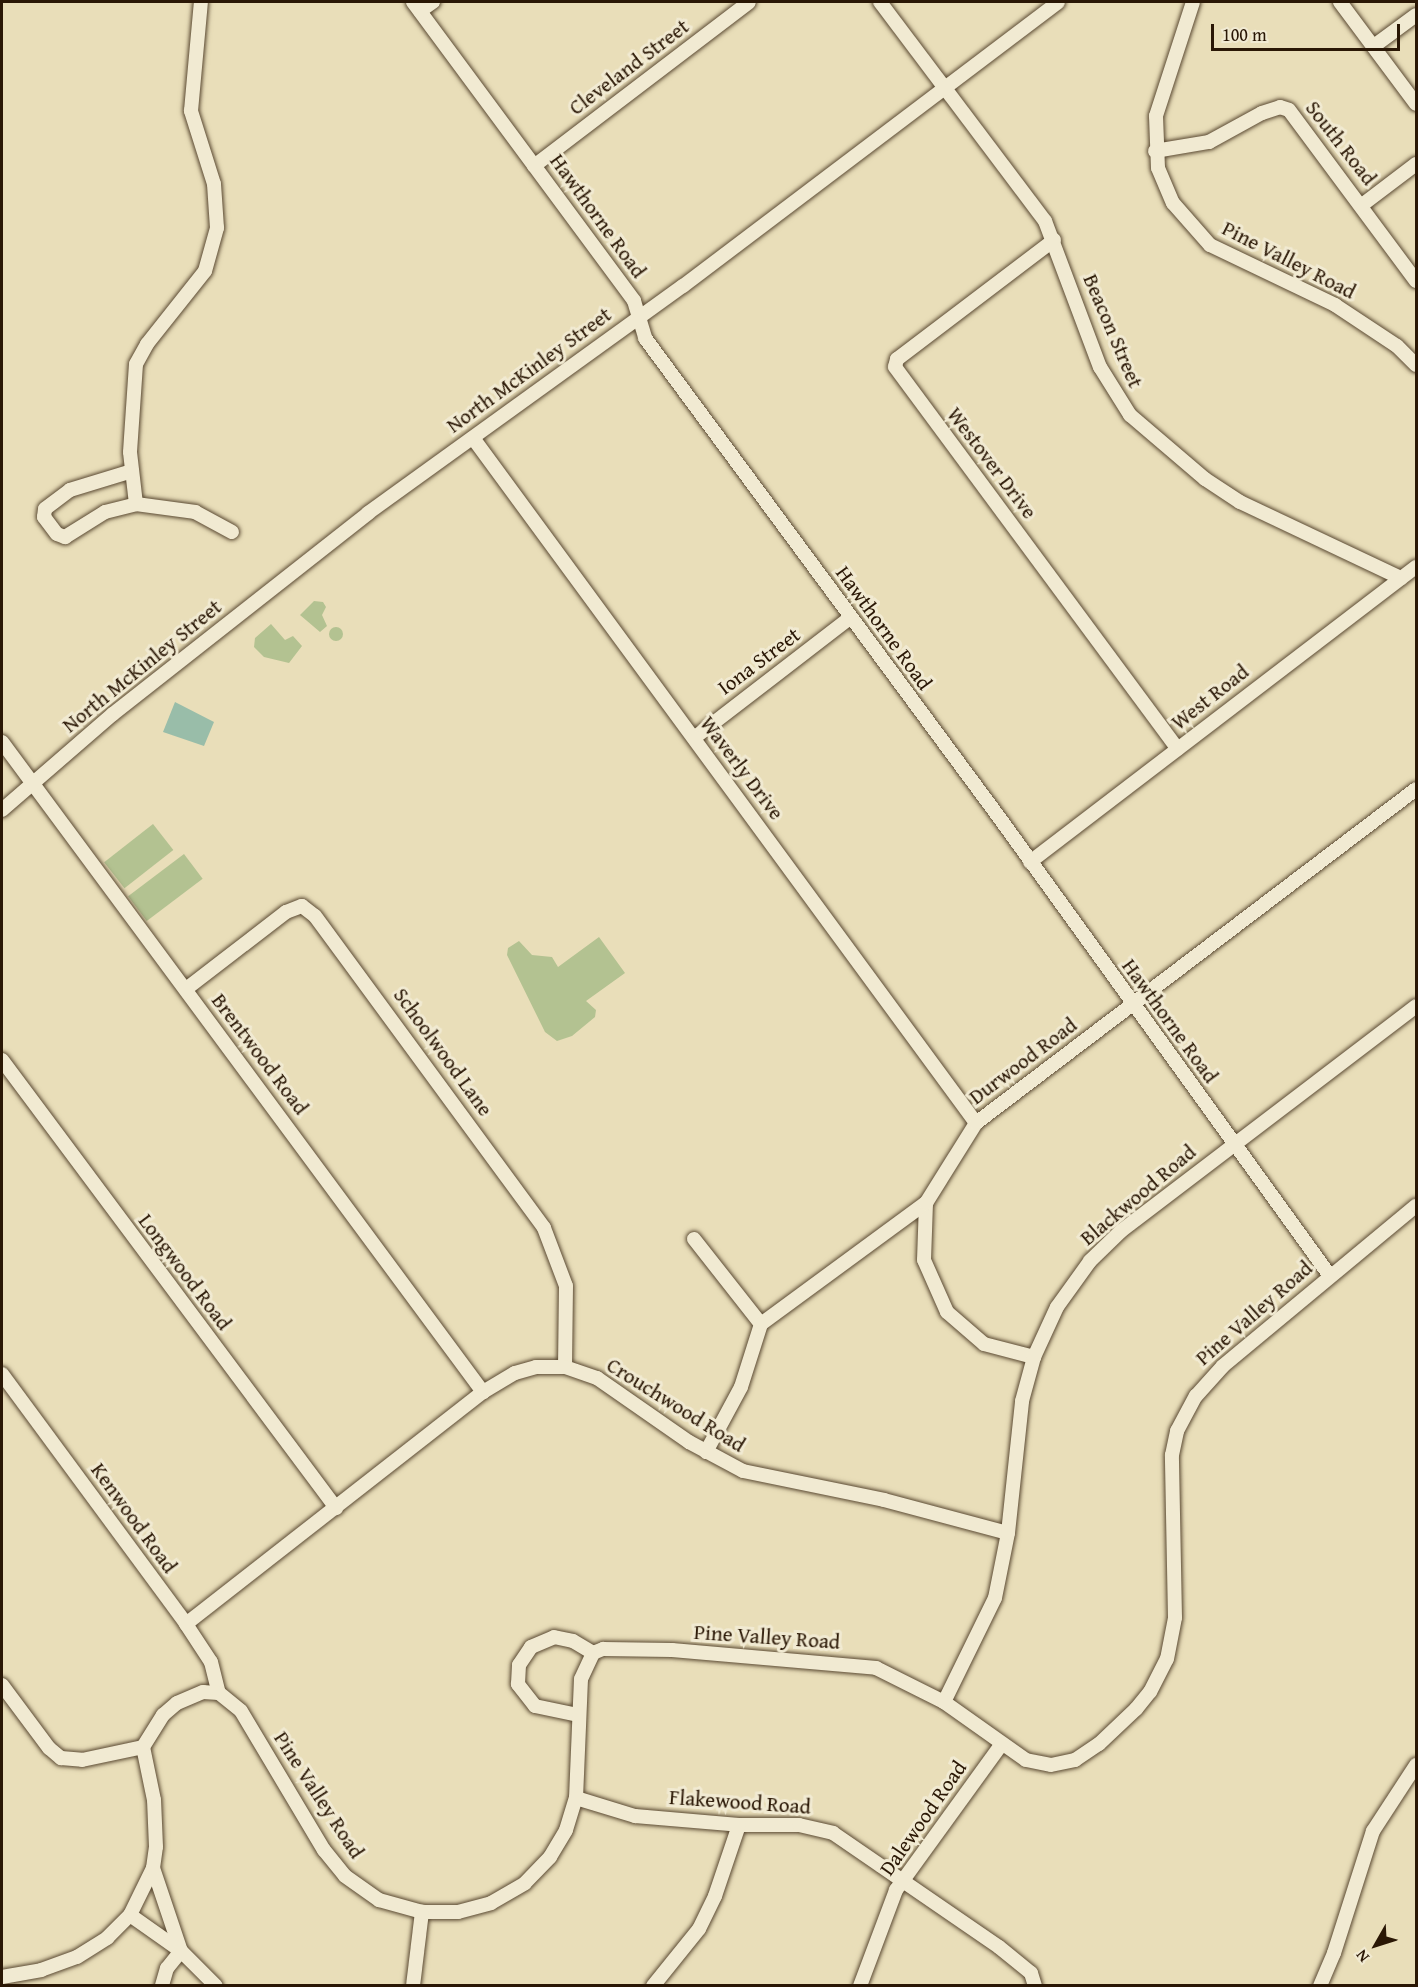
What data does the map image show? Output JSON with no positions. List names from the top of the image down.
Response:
{
  "streets": {
    "street": [
      "Cleveland Street",
      "South Road",
      "Hawthorne Road",
      "Pine Valley Road",
      "Beacon Street",
      "North McKinley Street",
      "Westover Drive",
      "Iona Street",
      "West Road",
      "Waverly Drive",
      "Schoolwood Lane",
      "Brentwood Road",
      "Durwood Road",
      "Blackwood Road",
      "Longwood Road",
      "Crouchwood Road",
      "Kenwood Road",
      "Flakewood Road",
      "Dalewood Road"
    ]
  },
  "crossings": [
    ["Cleveland Street", "Hawthorne Road"],
    ["South Road", "Pine Valley Road"],
    ["Hawthorne Road", "Pine Valley Road"],
    ["Hawthorne Road", "North McKinley Street"],
    ["Hawthorne Road", "Iona Street"],
    ["Hawthorne Road", "West Road"],
    ["Hawthorne Road", "Durwood Road"],
    ["Hawthorne Road", "Blackwood Road"],
    ["Pine Valley Road", "Blackwood Road"],
    ["Pine Valley Road", "Kenwood Road"],
    ["Pine Valley Road", "Flakewood Road"],
    ["Pine Valley Road", "Dalewood Road"],
    ["Beacon Street", "North McKinley Street"],
    ["Beacon Street", "Westover Drive"],
    ["Beacon Street", "West Road"],
    ["North McKinley Street", "Waverly Drive"],
    ["North McKinley Street", "Brentwood Road"],
    ["Westover Drive", "West Road"],
    ["Iona Street", "Waverly Drive"],
    ["Waverly Drive", "Durwood Road"],
    ["Schoolwood Lane", "Brentwood Road"],
    ["Schoolwood Lane", "Crouchwood Road"],
    ["Brentwood Road", "Crouchwood Road"],
    ["Blackwood Road", "Crouchwood Road"],
    ["Longwood Road", "Crouchwood Road"],
    ["Crouchwood Road", "Kenwood Road"],
    ["Flakewood Road", "Dalewood Road"]
  ],
  "scale_bar": "100 m",
  "north": "bottom left"
}
